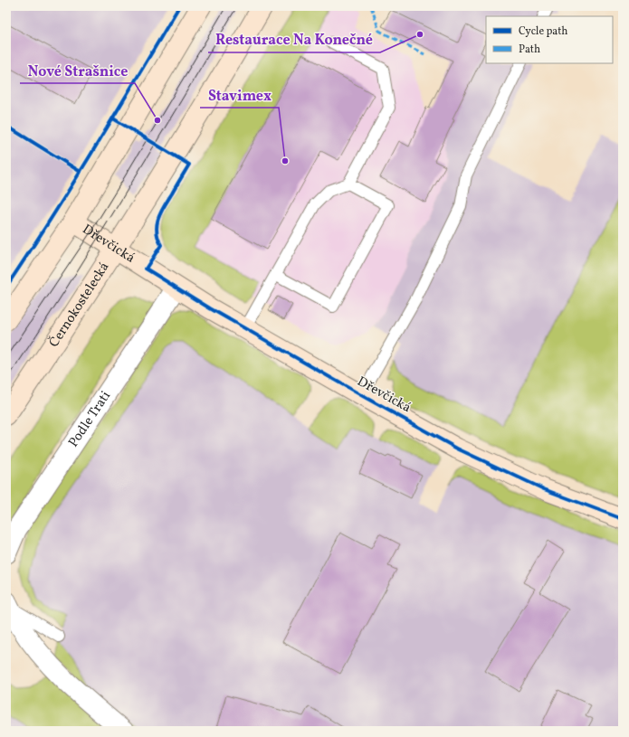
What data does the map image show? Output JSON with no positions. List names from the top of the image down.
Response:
{
  "streets": {
    "main road": ["Dřevčická", "Černokostelecká"],
    "street": ["Podle Trati"]
  },
  "crossings": [
    ["Dřevčická", "Černokostelecká"],
    ["Dřevčická", "Podle Trati"]
  ],
  "places": ["Restaurace Na Konečné", "Nové Strašnice", "Stavimex"],
  "legend": ["Cycle path", "Path"]
}
